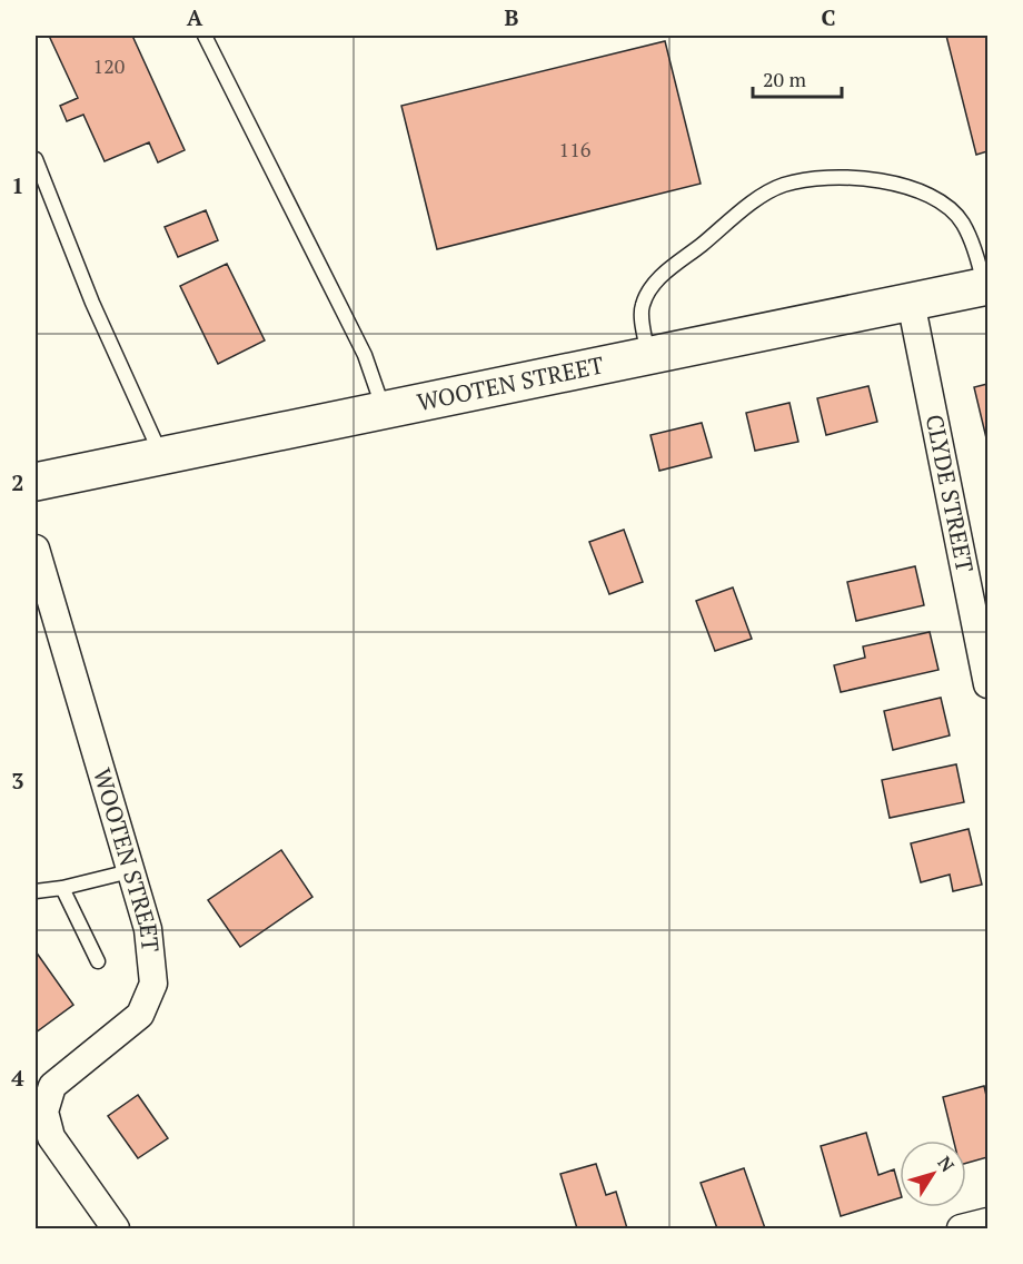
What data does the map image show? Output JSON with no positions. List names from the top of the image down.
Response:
{
  "streets": {
    "street": ["WOOTEN STREET", "CLYDE STREET"]
  },
  "crossings": [
    ["WOOTEN STREET", "CLYDE STREET"]
  ],
  "house_numbers": ["120", "116"],
  "scale_bar": "20 m",
  "north": "top right",
  "grid": {
    "columns": ["A", "B", "C"],
    "rows": [
      "1",
      "2",
      "3",
      "4"
    ]
  }
}
